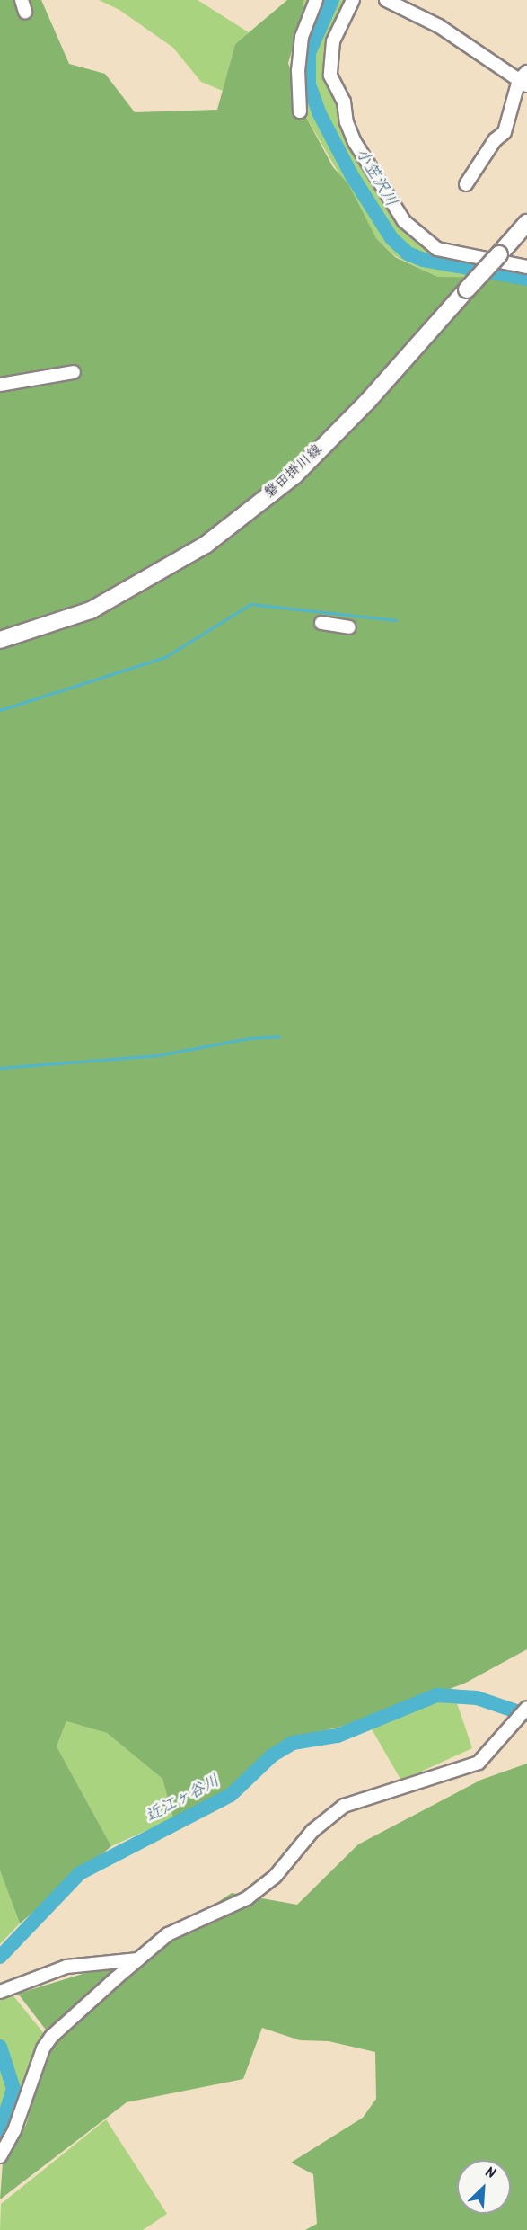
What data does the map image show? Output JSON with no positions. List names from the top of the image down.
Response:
{
  "streets": {
    "main road": ["磐田掛川線"]
  },
  "water": ["小笠沢川", "近江ヶ谷川"],
  "north": "top right"
}
